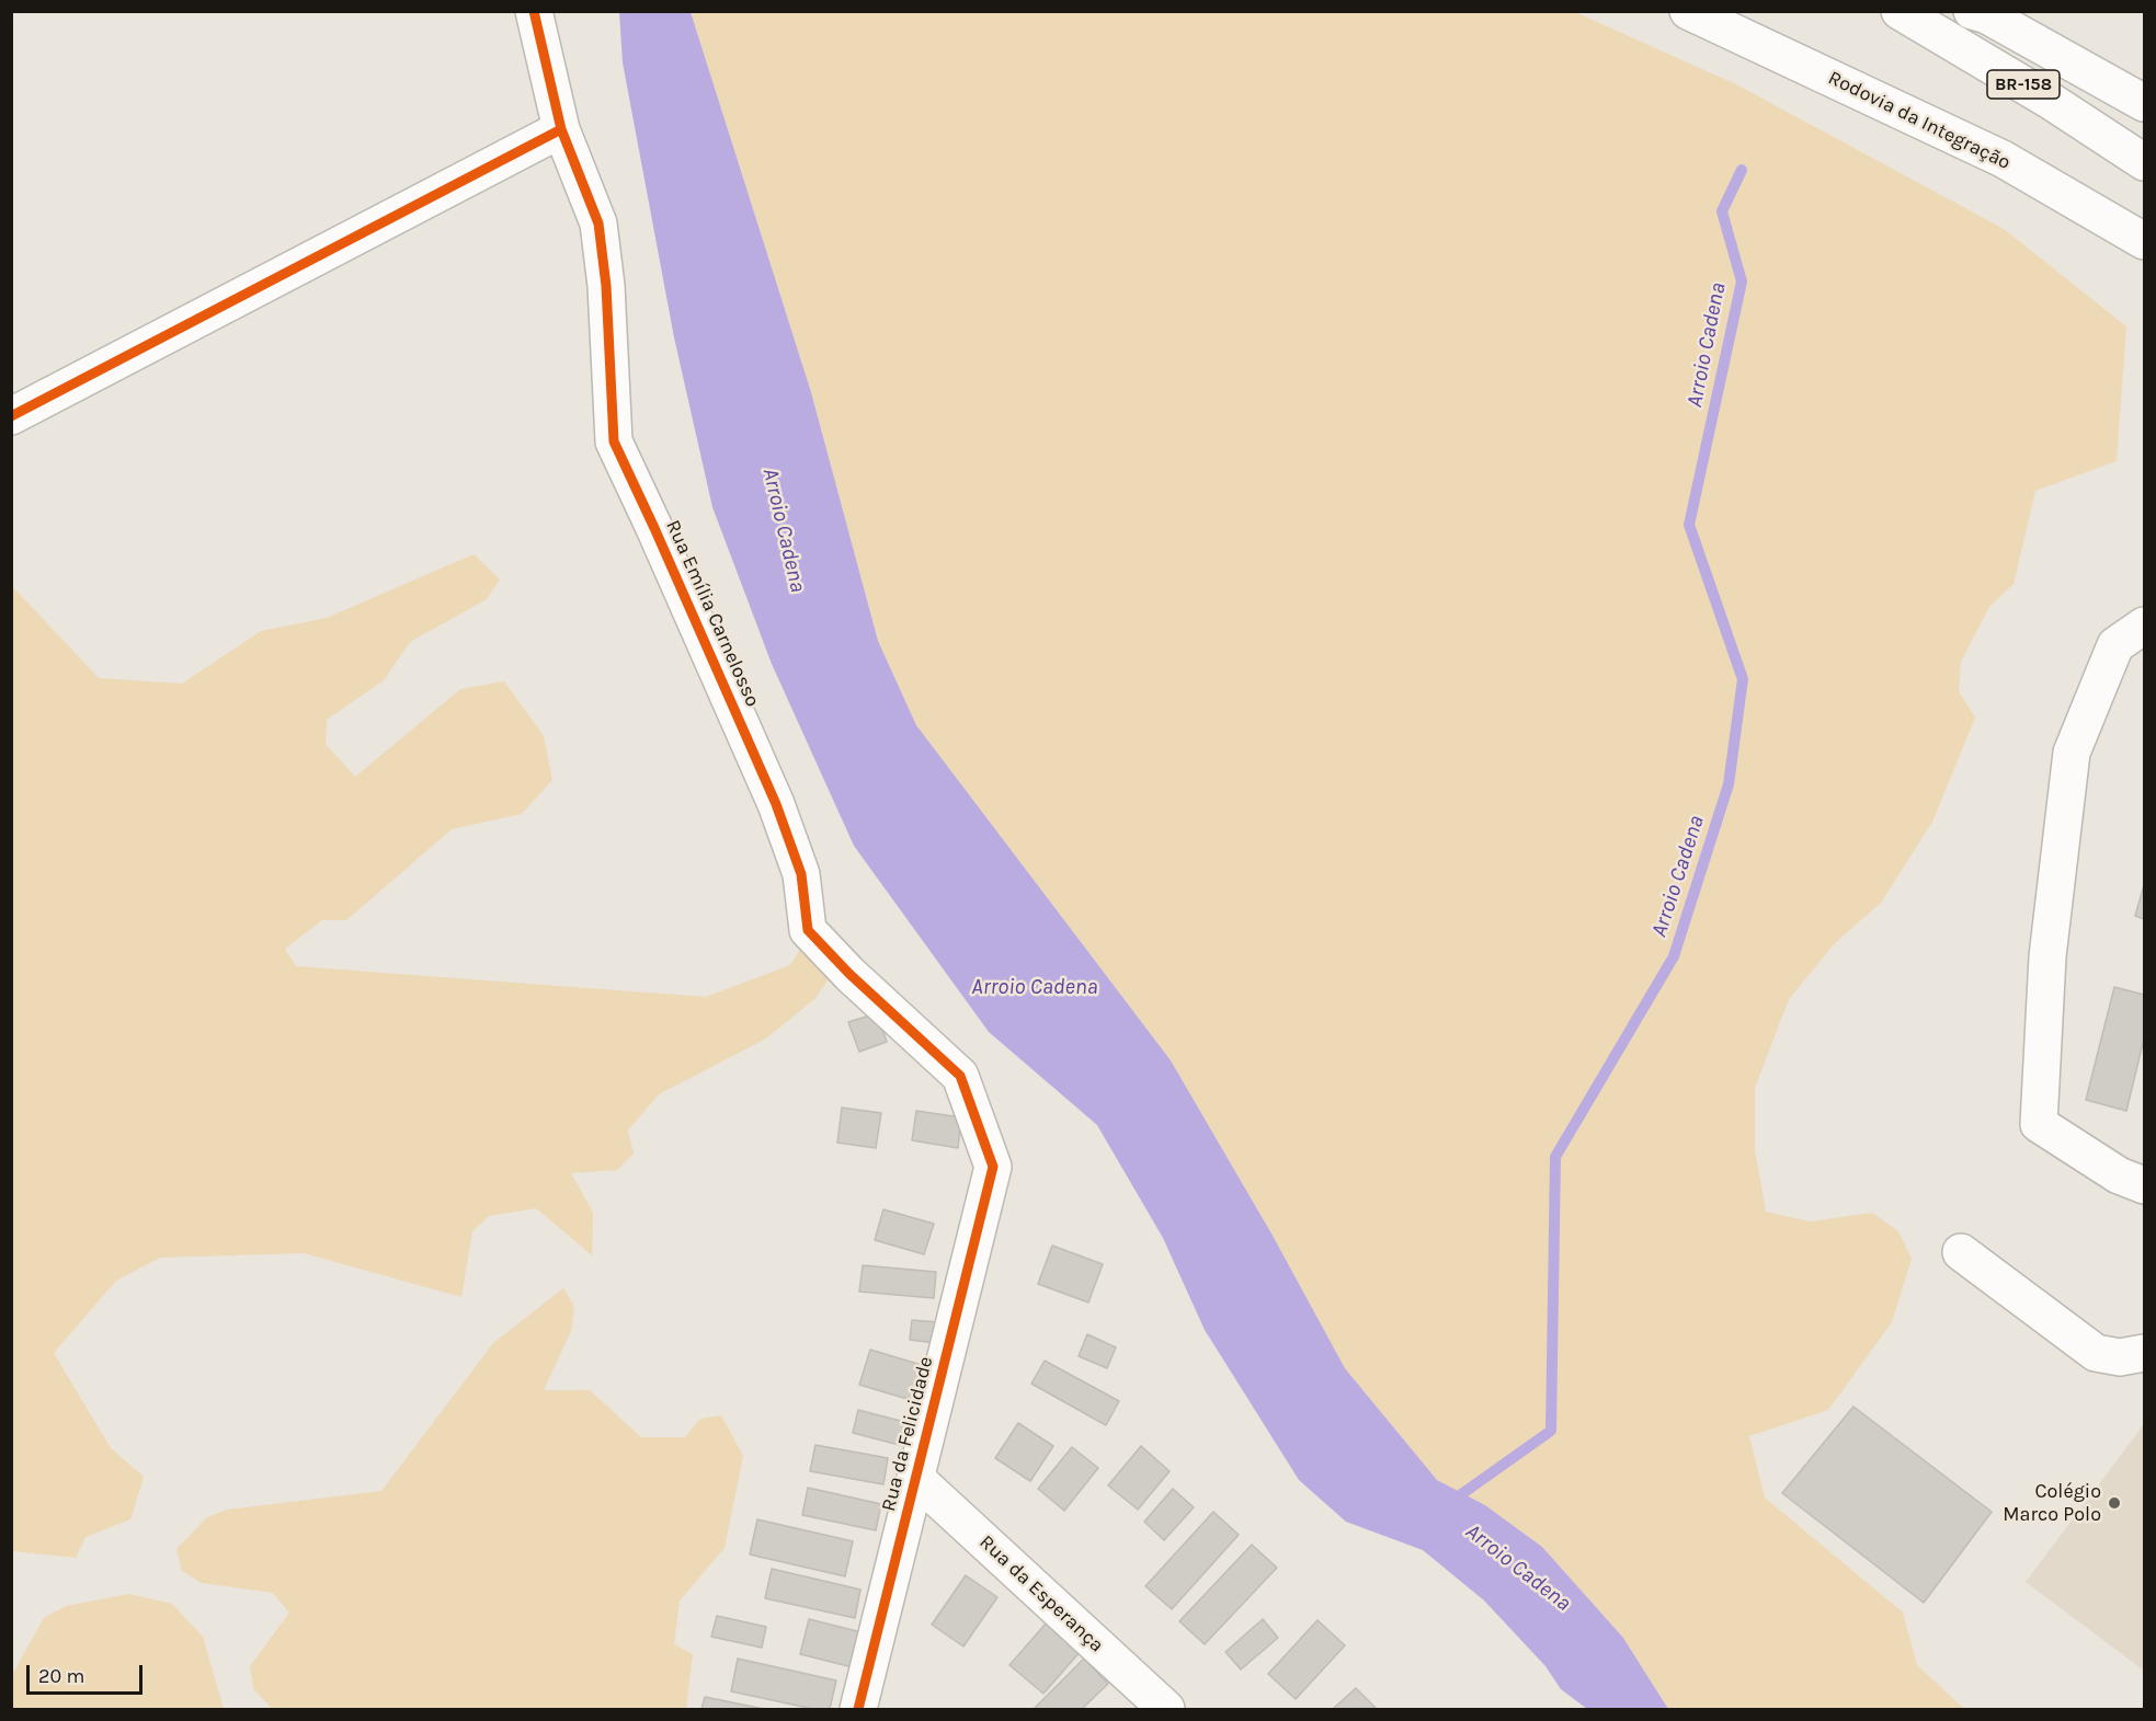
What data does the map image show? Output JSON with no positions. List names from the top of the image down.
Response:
{
  "streets": {
    "main road": [
      "BR-158",
      "Rodovia da Integração",
      "Rua Emília Carnelosso",
      "Rua da Felicidade",
      "Rua da Esperança"
    ]
  },
  "crossings": [
    ["Rua Emília Carnelosso", "Rua da Felicidade"],
    ["Rua da Felicidade", "Rua da Esperança"]
  ],
  "water": ["Arroio Cadena"],
  "places": ["Colégio Marco Polo"],
  "scale_bar": "20 m"
}
